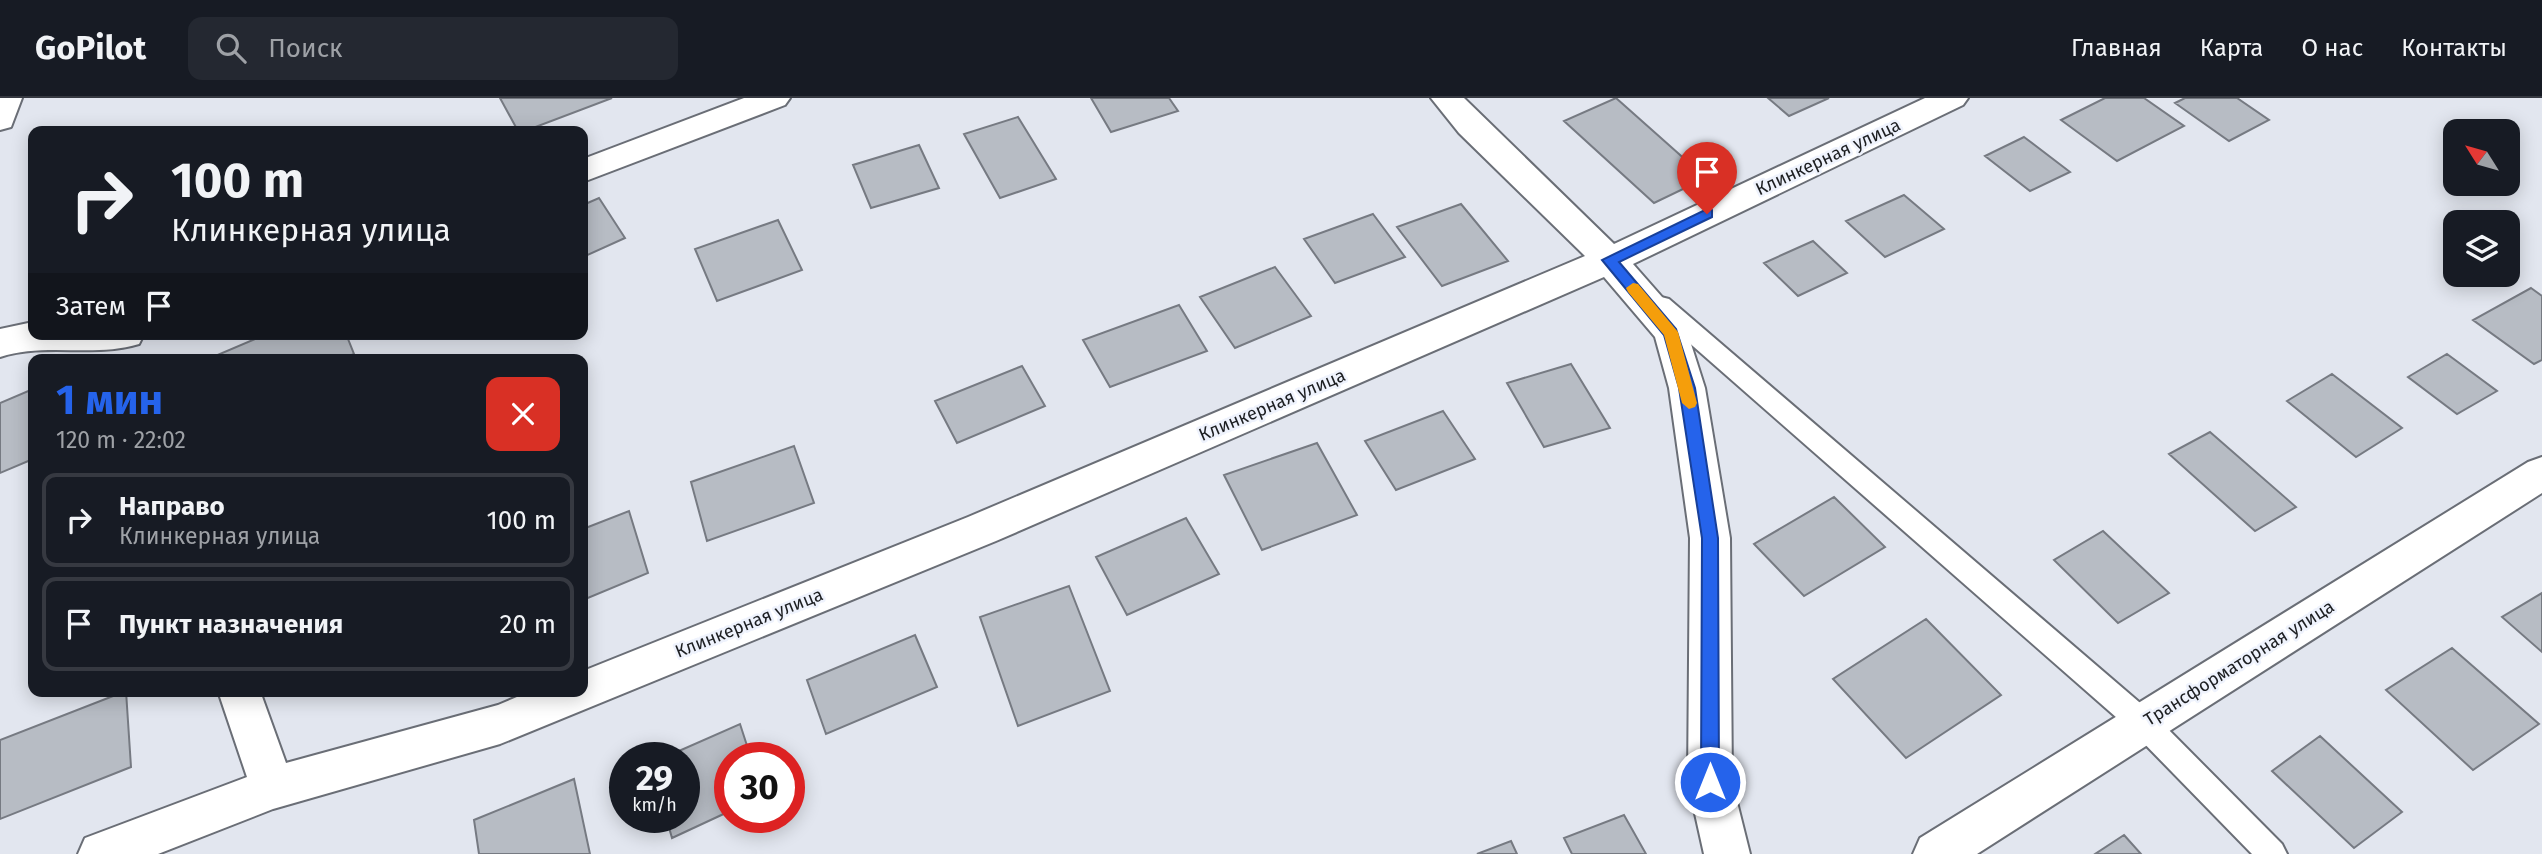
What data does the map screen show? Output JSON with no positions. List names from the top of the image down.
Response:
{
  "streets": {
    "street": ["Клинкерная улица", "Трансформаторная улица"]
  },
  "north": "top left",
  "page": {
    "header": "GoPilot",
    "search": "Поиск",
    "nav": [
      "Главная",
      "Карта",
      "О нас",
      "Контакты"
    ],
    "turn": ["100 m", "Клинкерная улица"],
    "then": "Затем",
    "heading": ["1 мин", "120 m · 22:02"],
    "list": [
      {
        "name": "Направо",
        "note": "Клинкерная улица",
        "value": "100 m"
      },
      {
        "name": "Пункт назначения",
        "value": "20 m"
      }
    ],
    "speed": "29 km/h",
    "limit": "30"
  }
}
